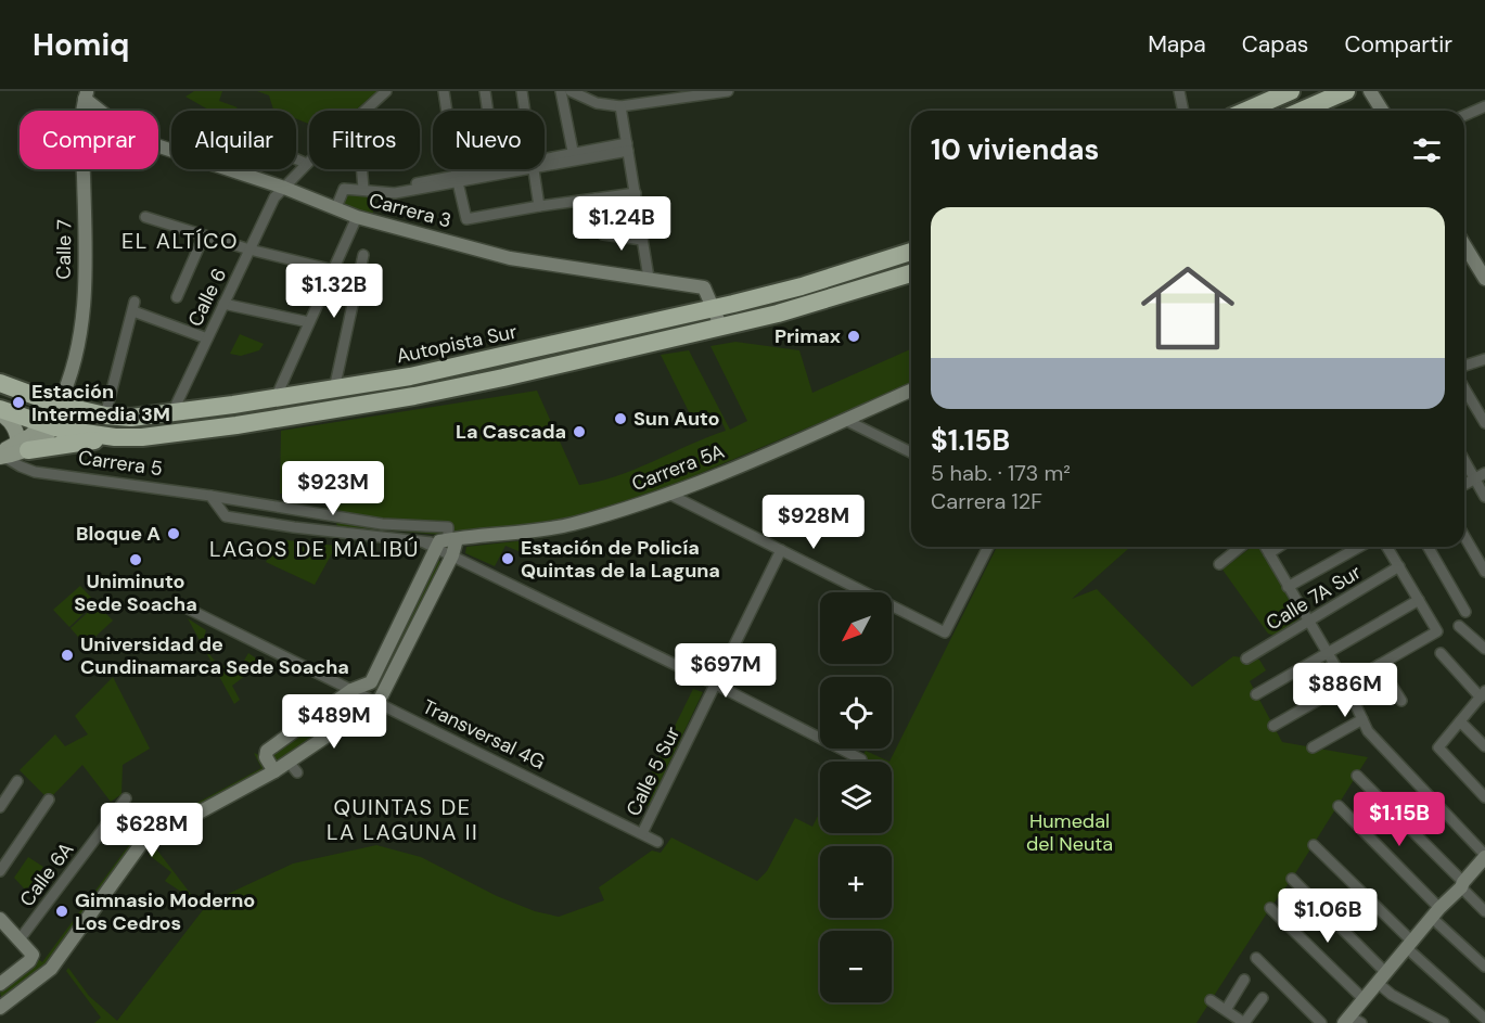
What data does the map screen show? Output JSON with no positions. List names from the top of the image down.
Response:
{
  "streets": {
    "highway": ["Autopista Sur"],
    "main road": ["Carrera 3", "Calle 7", "Carrera 5A"],
    "street": [
      "Calle 6",
      "Carrera 5",
      "Calle 7A Sur",
      "Transversal 4G",
      "Calle 5 Sur",
      "Calle 6A"
    ]
  },
  "crossings": [
    ["Carrera 3", "Calle 7"],
    ["Carrera 3", "Calle 6"],
    ["Carrera 3", "Autopista Sur"],
    ["Calle 7", "Autopista Sur"],
    ["Calle 6", "Autopista Sur"],
    ["Carrera 5", "Carrera 5A"],
    ["Transversal 4G", "Calle 5 Sur"]
  ],
  "districts": ["EL ALTÍCO", "LAGOS DE MALIBÚ", "QUINTAS DE LA LAGUNA II"],
  "parks": ["Humedal del Neuta"],
  "places": [
    "Primax",
    "Estación Intermedia 3M",
    "Sun Auto",
    "La Cascada",
    "Bloque A",
    "Estación de Policía Quintas de la Laguna",
    "Uniminuto Sede Soacha",
    "Universidad de Cundinamarca Sede Soacha",
    "Gimnasio Moderno Los Cedros"
  ],
  "north": "bottom left",
  "page": {
    "header": "Homiq",
    "nav": ["Mapa", "Capas", "Compartir"],
    "chip": [
      "Comprar",
      "Alquilar",
      "Filtros",
      "Nuevo"
    ],
    "heading": "10 viviendas",
    "list": [
      {
        "name": "$1.15B",
        "note": "5 hab. · 173 m² · Carrera 12F"
      }
    ],
    "price": [
      "$1.24B",
      "$1.32B",
      "$923M",
      "$928M",
      "$697M",
      "$886M",
      "$489M",
      "$1.15B",
      "$628M",
      "$1.06B"
    ],
    "map_buttons": ["+", "−"]
  }
}
